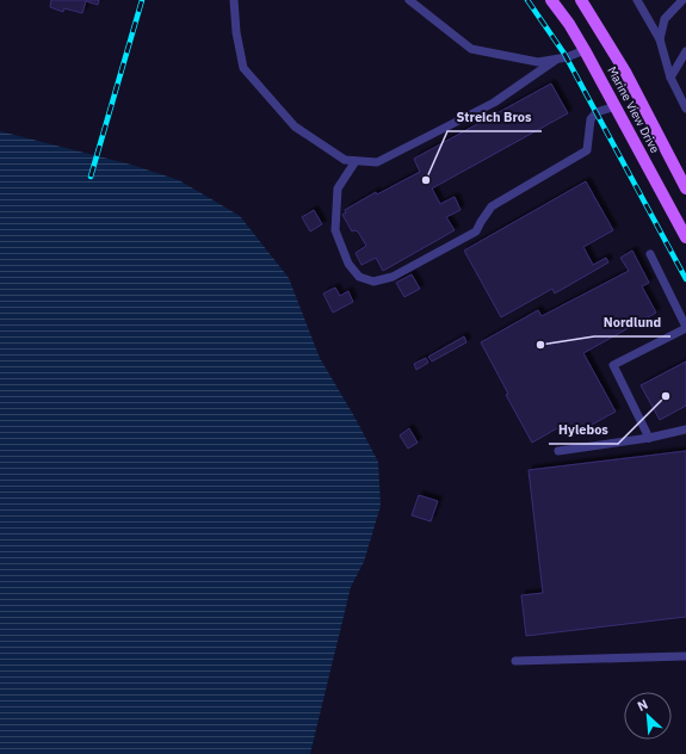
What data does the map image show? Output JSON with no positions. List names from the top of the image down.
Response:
{
  "streets": {
    "main road": ["Marine View Drive"]
  },
  "places": ["Streich Bros", "Nordlund", "Hylebos"],
  "north": "top left"
}
